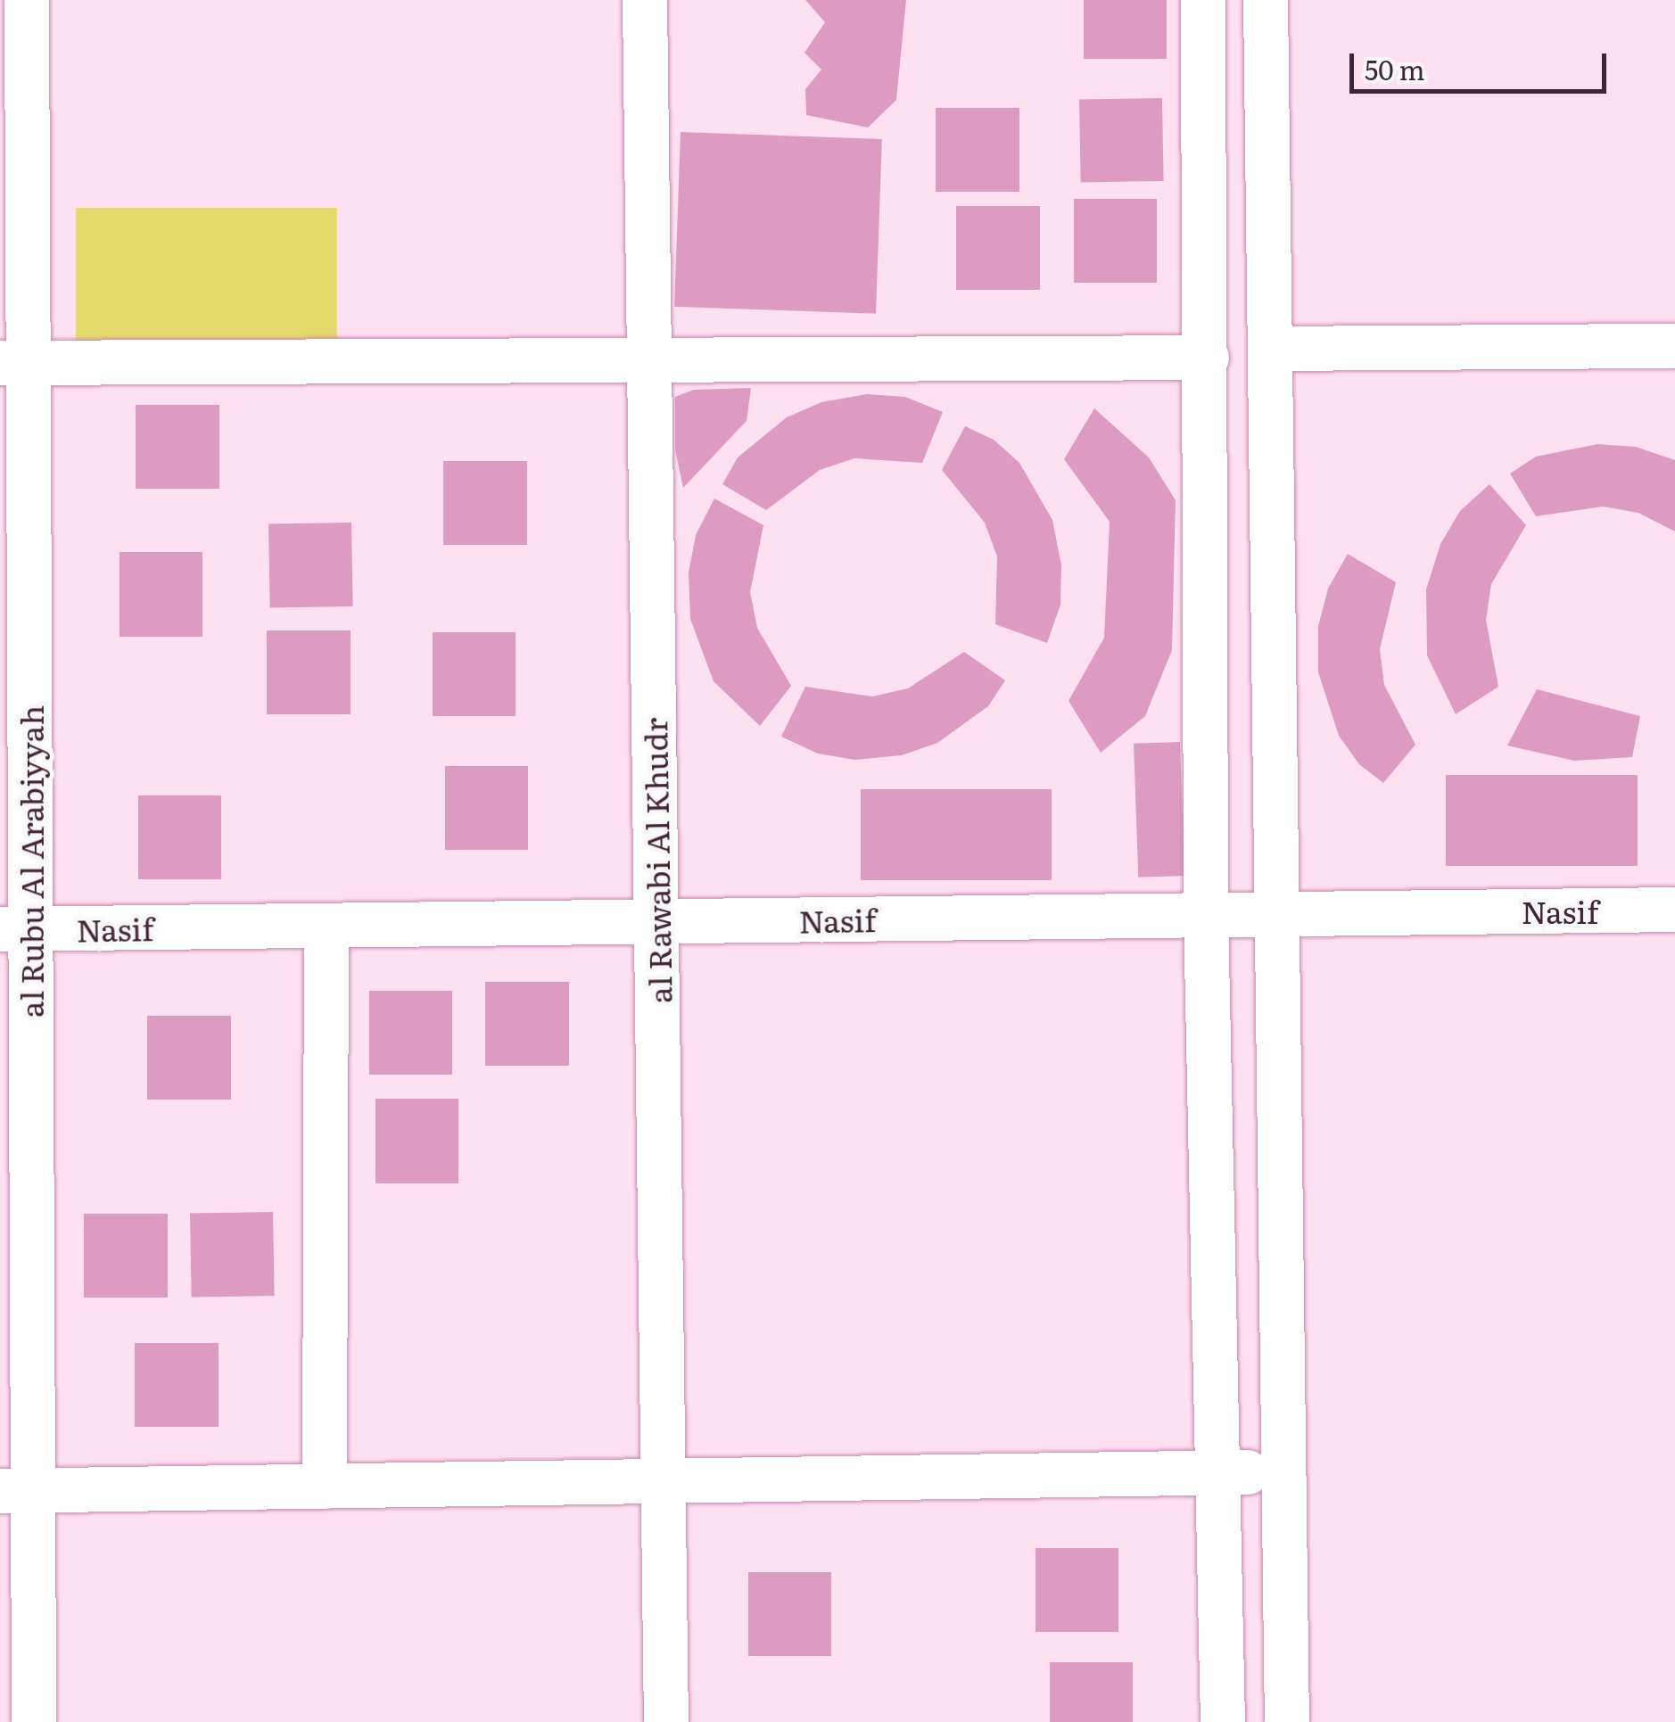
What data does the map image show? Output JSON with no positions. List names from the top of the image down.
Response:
{
  "streets": {
    "street": ["al Rawabi Al Khudr", "al Rubu Al Arabiyyah", "Nasif"]
  },
  "crossings": [
    ["al Rawabi Al Khudr", "Nasif"],
    ["al Rubu Al Arabiyyah", "Nasif"]
  ],
  "scale_bar": "50 m"
}
